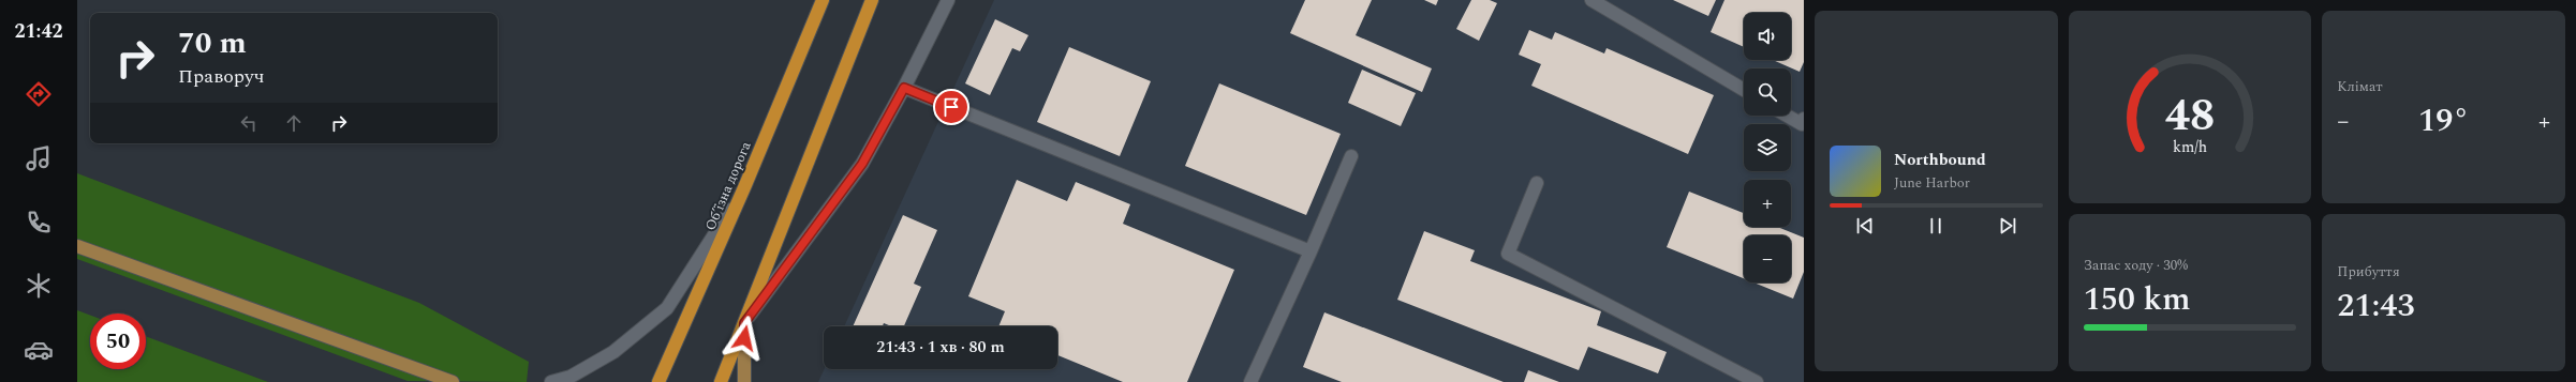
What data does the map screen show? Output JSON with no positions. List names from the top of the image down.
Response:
{
  "streets": {
    "highway": ["Обʼїзна дорога"]
  },
  "page": {
    "tabs": "21:42",
    "tile": [
      "Клімат",
      ["Запас ходу · 30%", "150 km"],
      ["Прибуття", "21:43"]
    ],
    "map_buttons": ["+", "−"],
    "turn": ["70 m", "Праворуч"],
    "heat": ["−", "19°", "+"],
    "song": ["Northbound", "June Harbor"],
    "limit": "50",
    "trip": "21:43 · 1 хв · 80 m",
    "gauge": ["48", "km/h"]
  }
}
